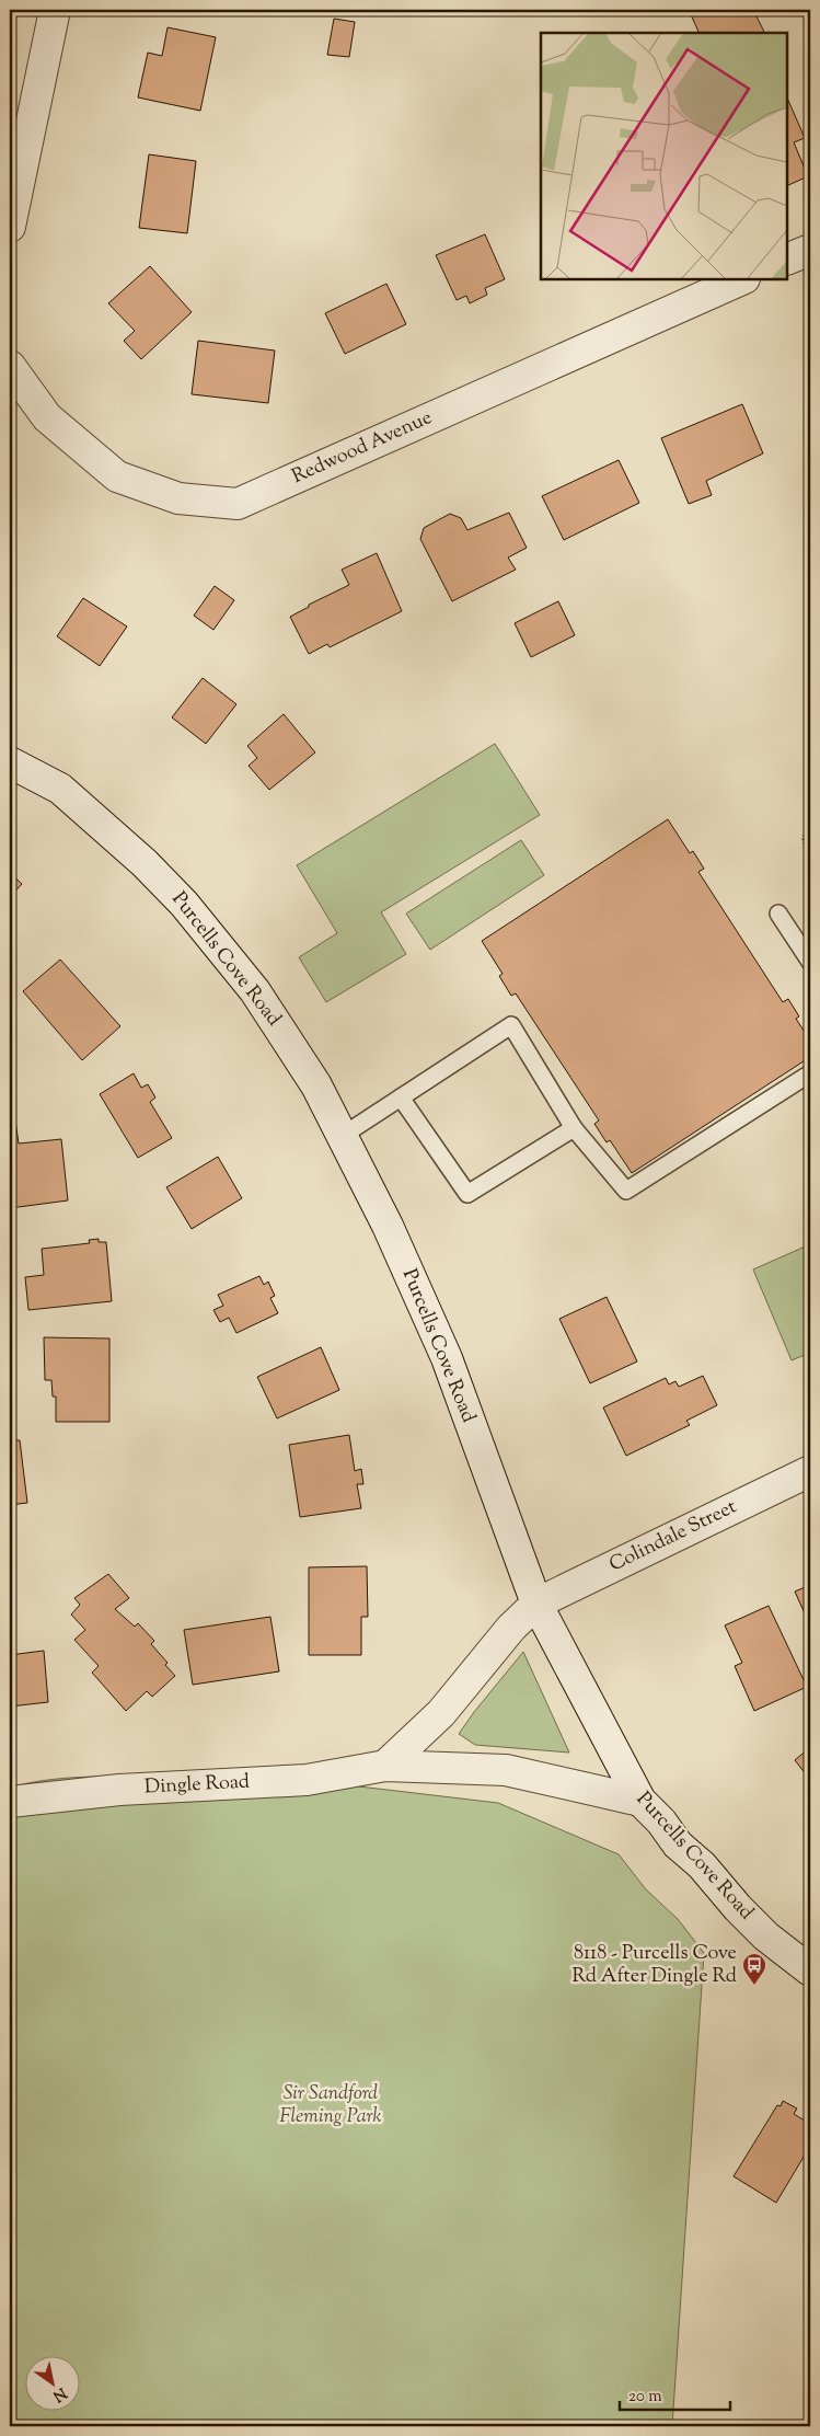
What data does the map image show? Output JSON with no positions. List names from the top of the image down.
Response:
{
  "streets": {
    "street": [
      "Redwood Avenue",
      "Purcells Cove Road",
      "Colindale Street",
      "Dingle Road"
    ]
  },
  "crossings": [
    ["Purcells Cove Road", "Colindale Street"],
    ["Purcells Cove Road", "Dingle Road"]
  ],
  "parks": ["Sir Sandford Fleming Park"],
  "places": {
    "bus stop": ["8118 - Purcells Cove Rd After Dingle Rd"]
  },
  "scale_bar": "20 m",
  "north": "bottom right"
}
